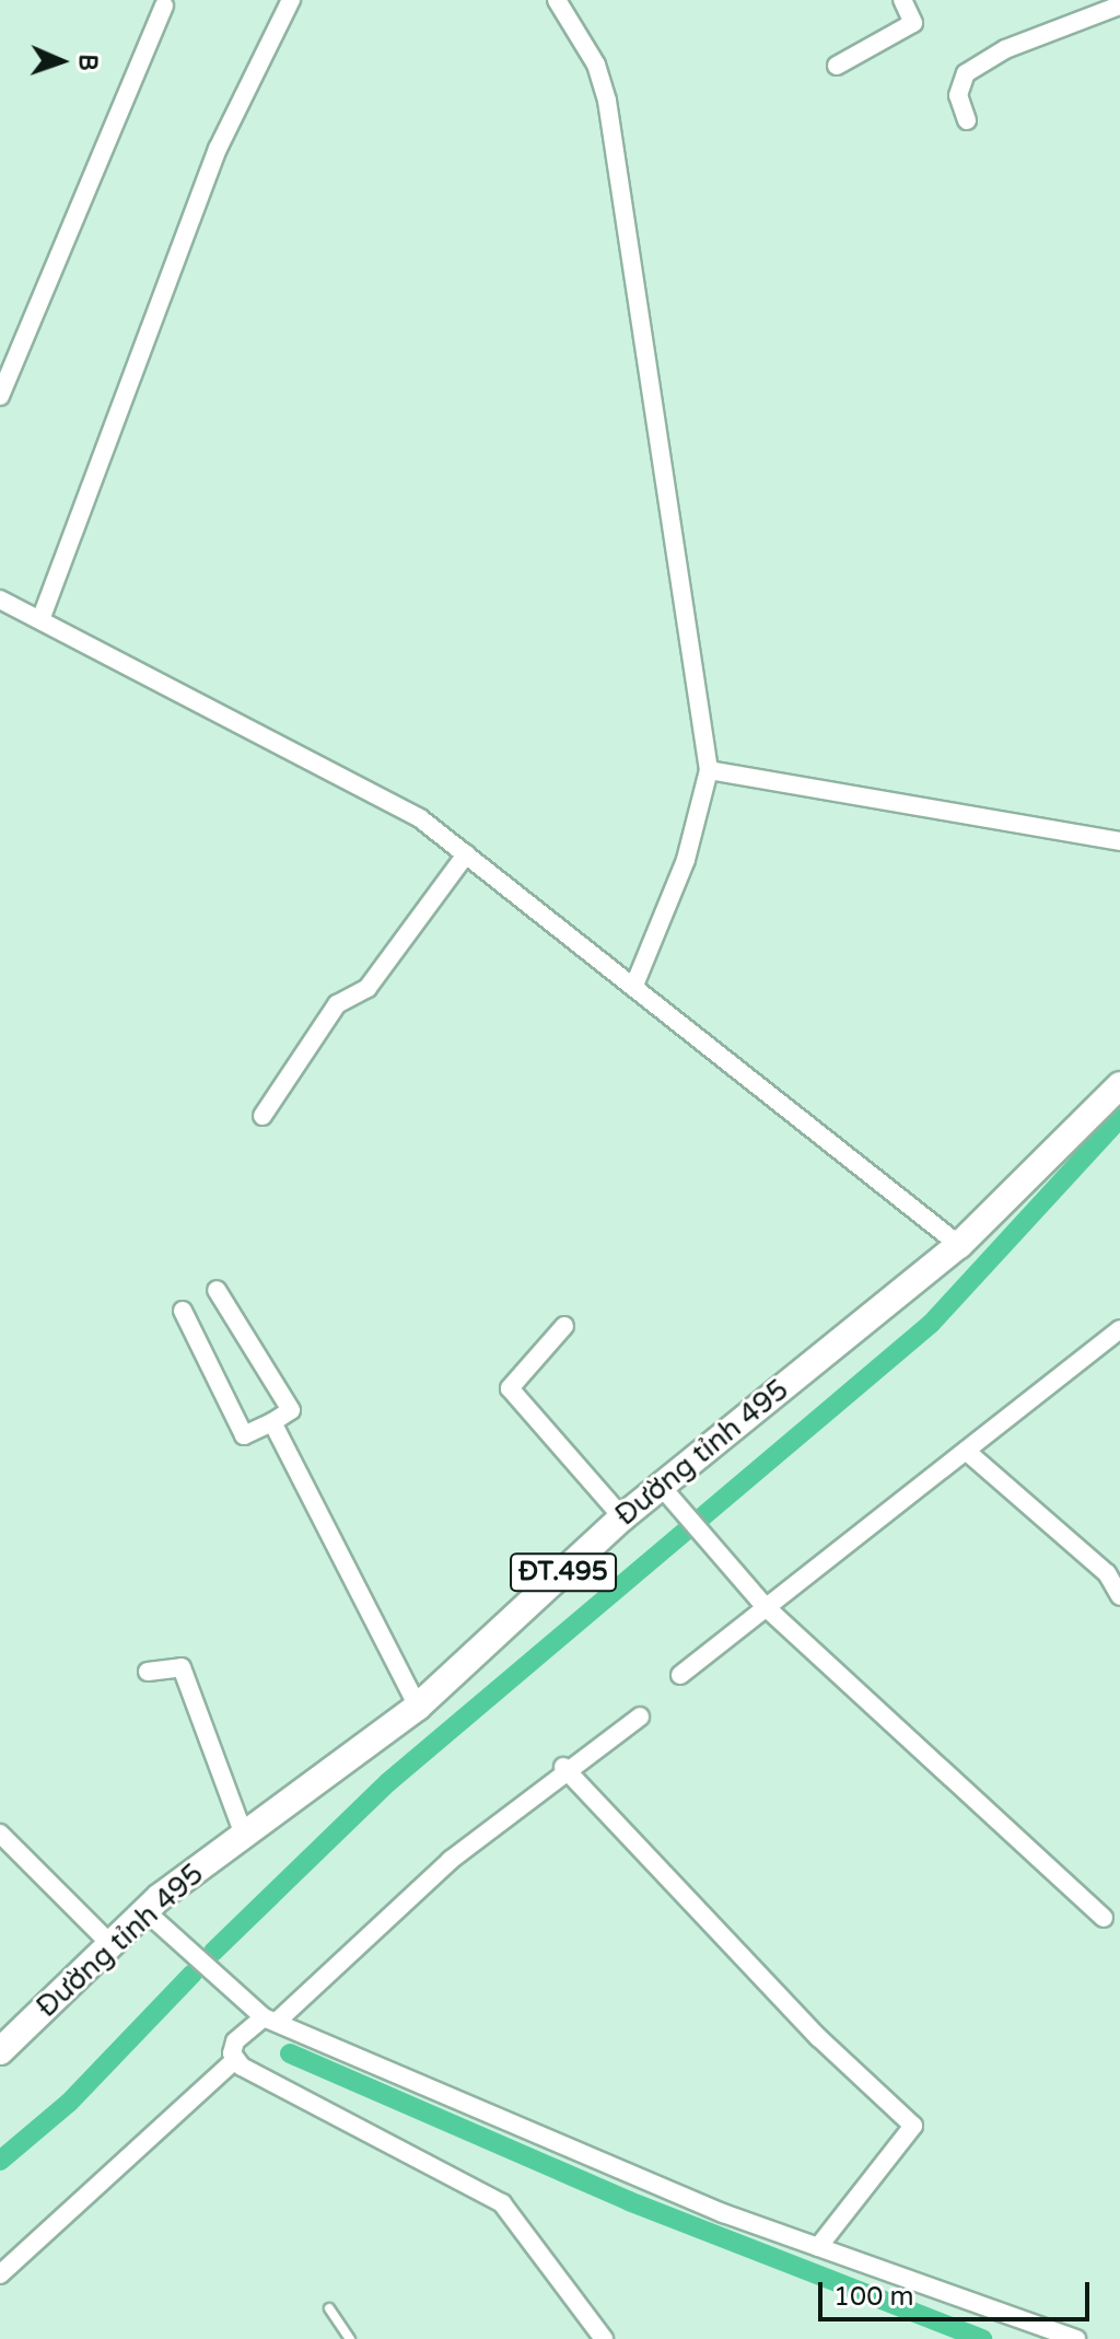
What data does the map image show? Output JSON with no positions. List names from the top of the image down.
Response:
{
  "streets": {
    "main road": ["Đường tỉnh 495", "ĐT.495"]
  },
  "scale_bar": "100 m",
  "north": "right"
}
